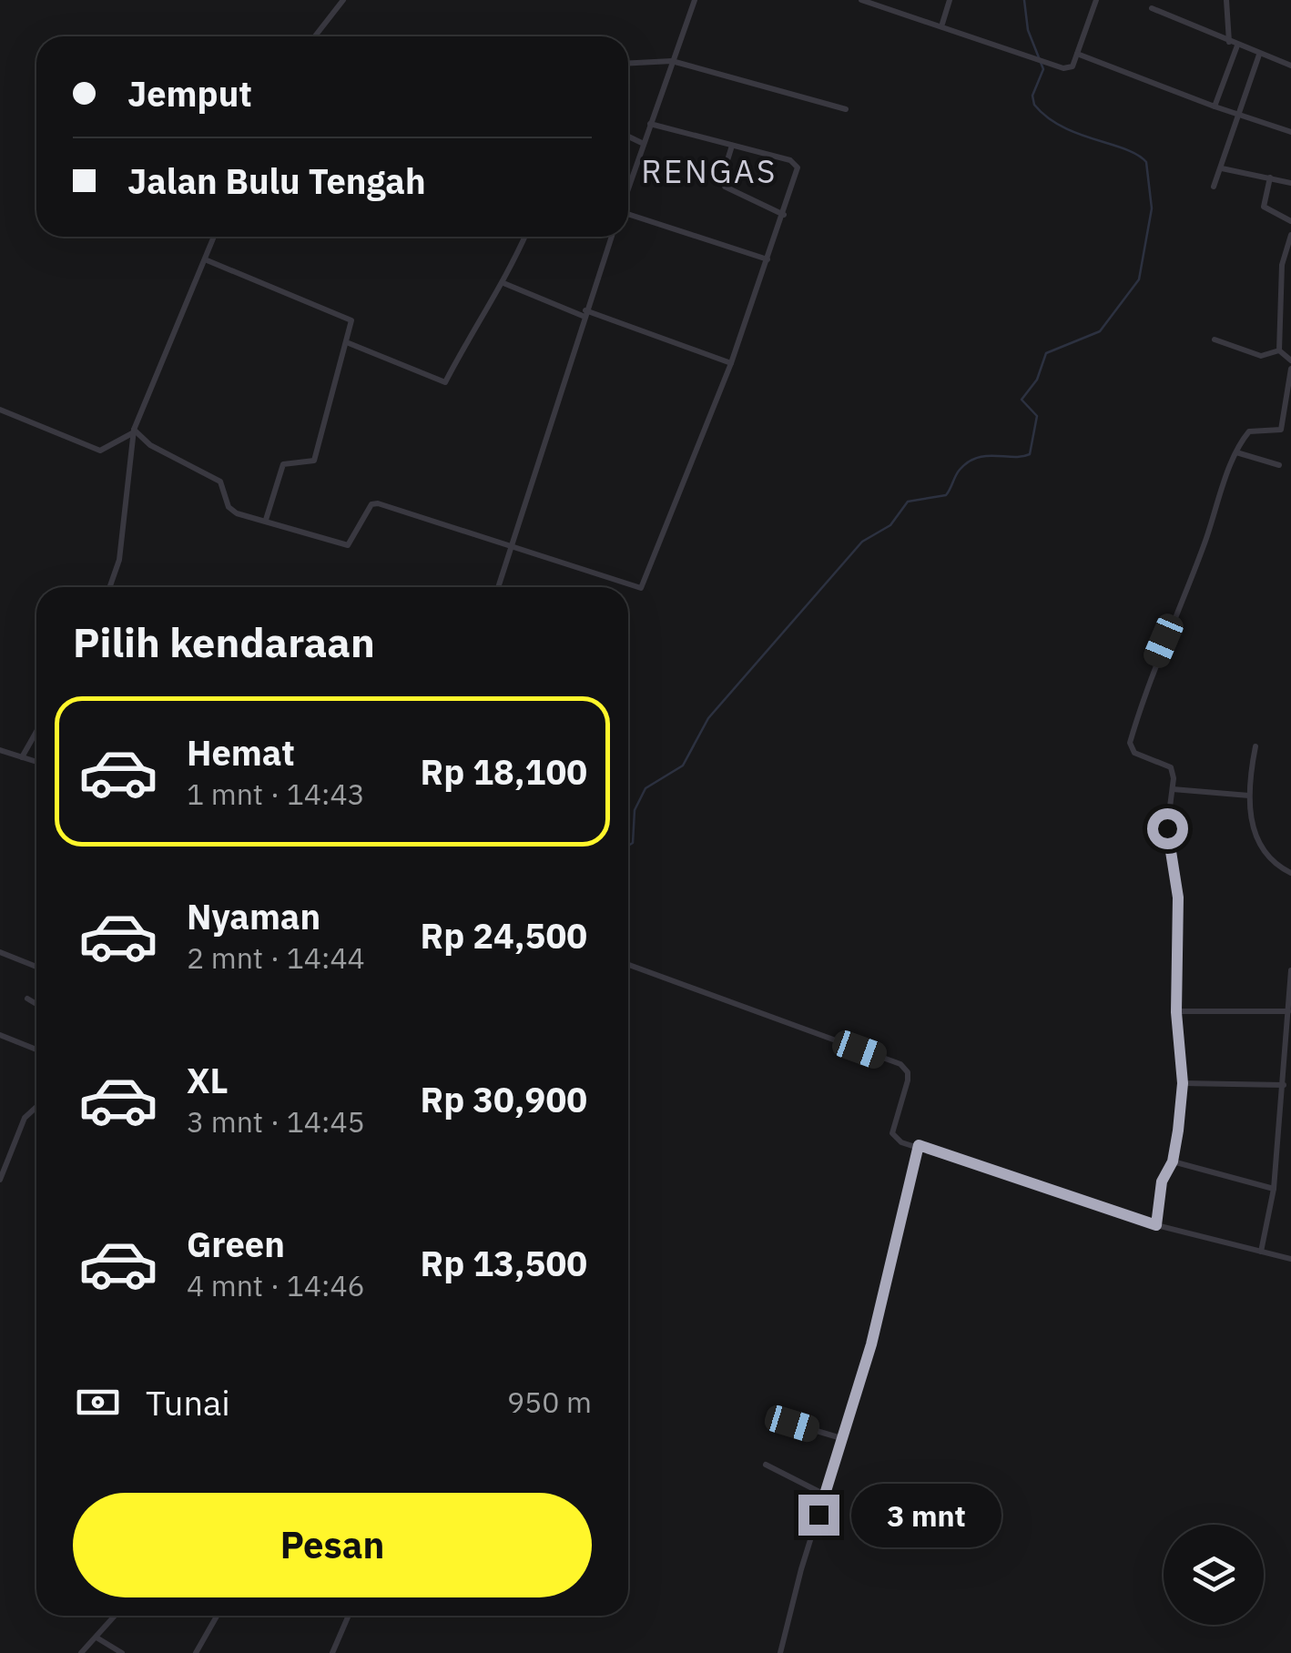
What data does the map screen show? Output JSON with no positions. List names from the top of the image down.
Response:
{
  "districts": ["RENGAS"],
  "page": {
    "banner": ["Jemput", "Jalan Bulu Tengah"],
    "heading": "Pilih kendaraan",
    "list": [
      {
        "name": "Hemat",
        "note": "1 mnt · 14:43",
        "value": "Rp 18,100"
      },
      {
        "name": "Nyaman",
        "note": "2 mnt · 14:44",
        "value": "Rp 24,500"
      },
      {
        "name": "XL",
        "note": "3 mnt · 14:45",
        "value": "Rp 30,900"
      },
      {
        "name": "Green",
        "note": "4 mnt · 14:46",
        "value": "Rp 13,500"
      }
    ],
    "pay": ["Tunai", "950 m"],
    "buttons": "Pesan",
    "bubble": "3 mnt"
  }
}
